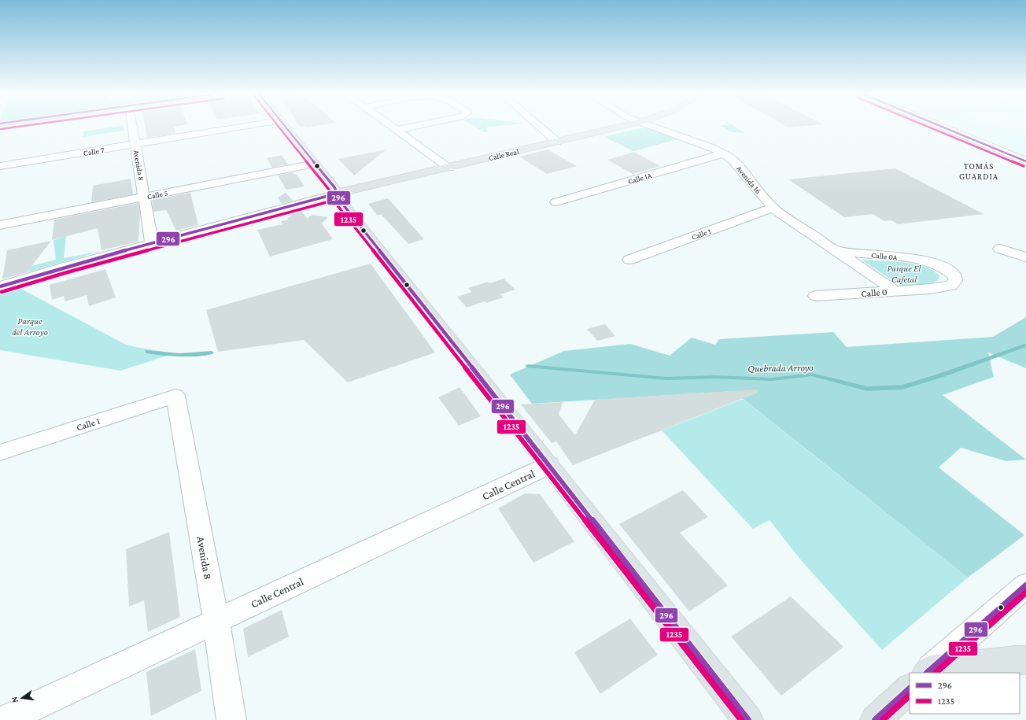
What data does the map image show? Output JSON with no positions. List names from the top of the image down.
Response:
{
  "streets": {
    "main road": ["Calle Real"],
    "street": [
      "Calle 7",
      "Avenida 8",
      "Calle 1A",
      "Avenida 16",
      "Calle 5",
      "Calle 1",
      "Calle 0A",
      "Calle 0",
      "Calle Central"
    ]
  },
  "crossings": [
    ["Calle 7", "Avenida 8"],
    ["Avenida 8", "Calle 5"],
    ["Avenida 8", "Calle 1"],
    ["Avenida 8", "Calle Central"],
    ["Calle 1A", "Avenida 16"],
    ["Avenida 16", "Calle 1"],
    ["Avenida 16", "Calle 0A"],
    ["Avenida 16", "Calle 0"],
    ["Calle 0A", "Calle 0"]
  ],
  "districts": ["TOMÁS GUARDIA"],
  "water": ["Quebrada Arroyo"],
  "parks": ["Parque El Cafetal", "Parque del Arroyo"],
  "lines": ["transit line 296", "transit line 1235"],
  "legend": ["296", "1235"],
  "north": "left"
}
